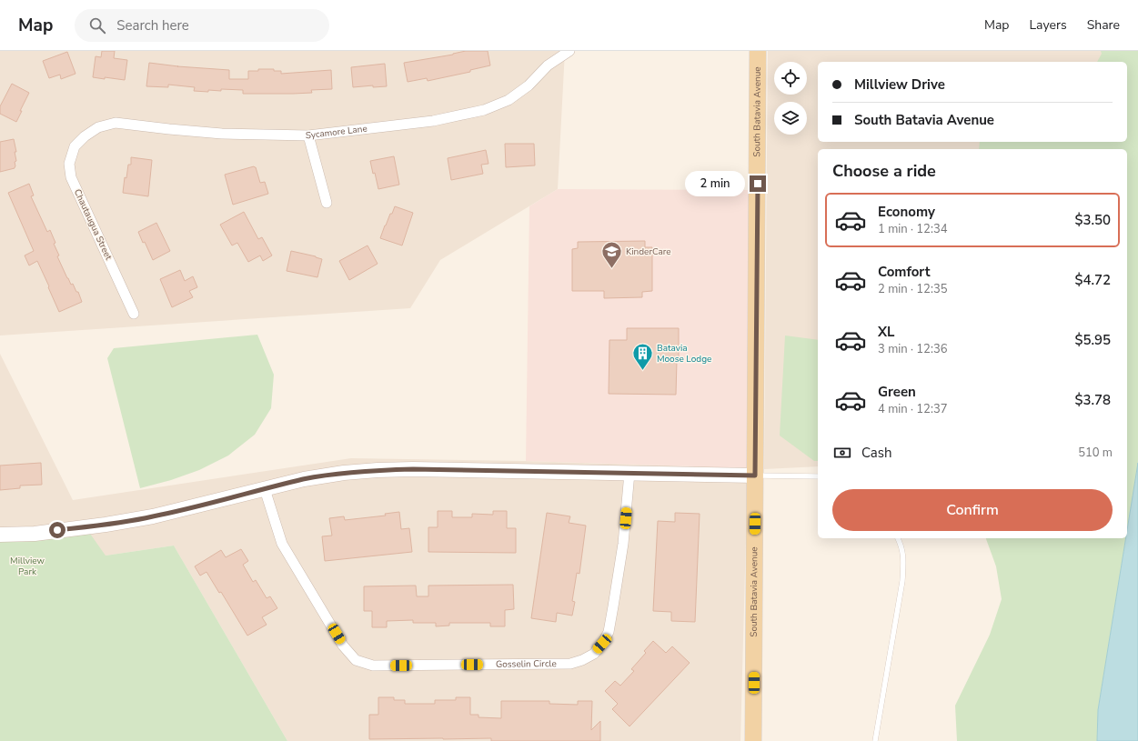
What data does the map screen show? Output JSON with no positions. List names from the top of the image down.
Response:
{
  "streets": {
    "main road": ["South Batavia Avenue"],
    "street": ["Sycamore Lane", "Chautaugua Street", "Gosselin Circle"]
  },
  "crossings": [
    ["Sycamore Lane", "Chautaugua Street"]
  ],
  "parks": ["Millview Park"],
  "places": {
    "school or university": ["KinderCare"],
    "building": ["Batavia Moose Lodge"]
  },
  "page": {
    "header": "Map",
    "search": "Search here",
    "nav": ["Map", "Layers", "Share"],
    "banner": ["Millview Drive", "South Batavia Avenue"],
    "heading": "Choose a ride",
    "bubble": "2 min",
    "list": [
      {
        "name": "Economy",
        "note": "1 min · 12:34",
        "value": "$3.50"
      },
      {
        "name": "Comfort",
        "note": "2 min · 12:35",
        "value": "$4.72"
      },
      {
        "name": "XL",
        "note": "3 min · 12:36",
        "value": "$5.95"
      },
      {
        "name": "Green",
        "note": "4 min · 12:37",
        "value": "$3.78"
      }
    ],
    "pay": ["Cash", "510 m"],
    "buttons": "Confirm"
  }
}
